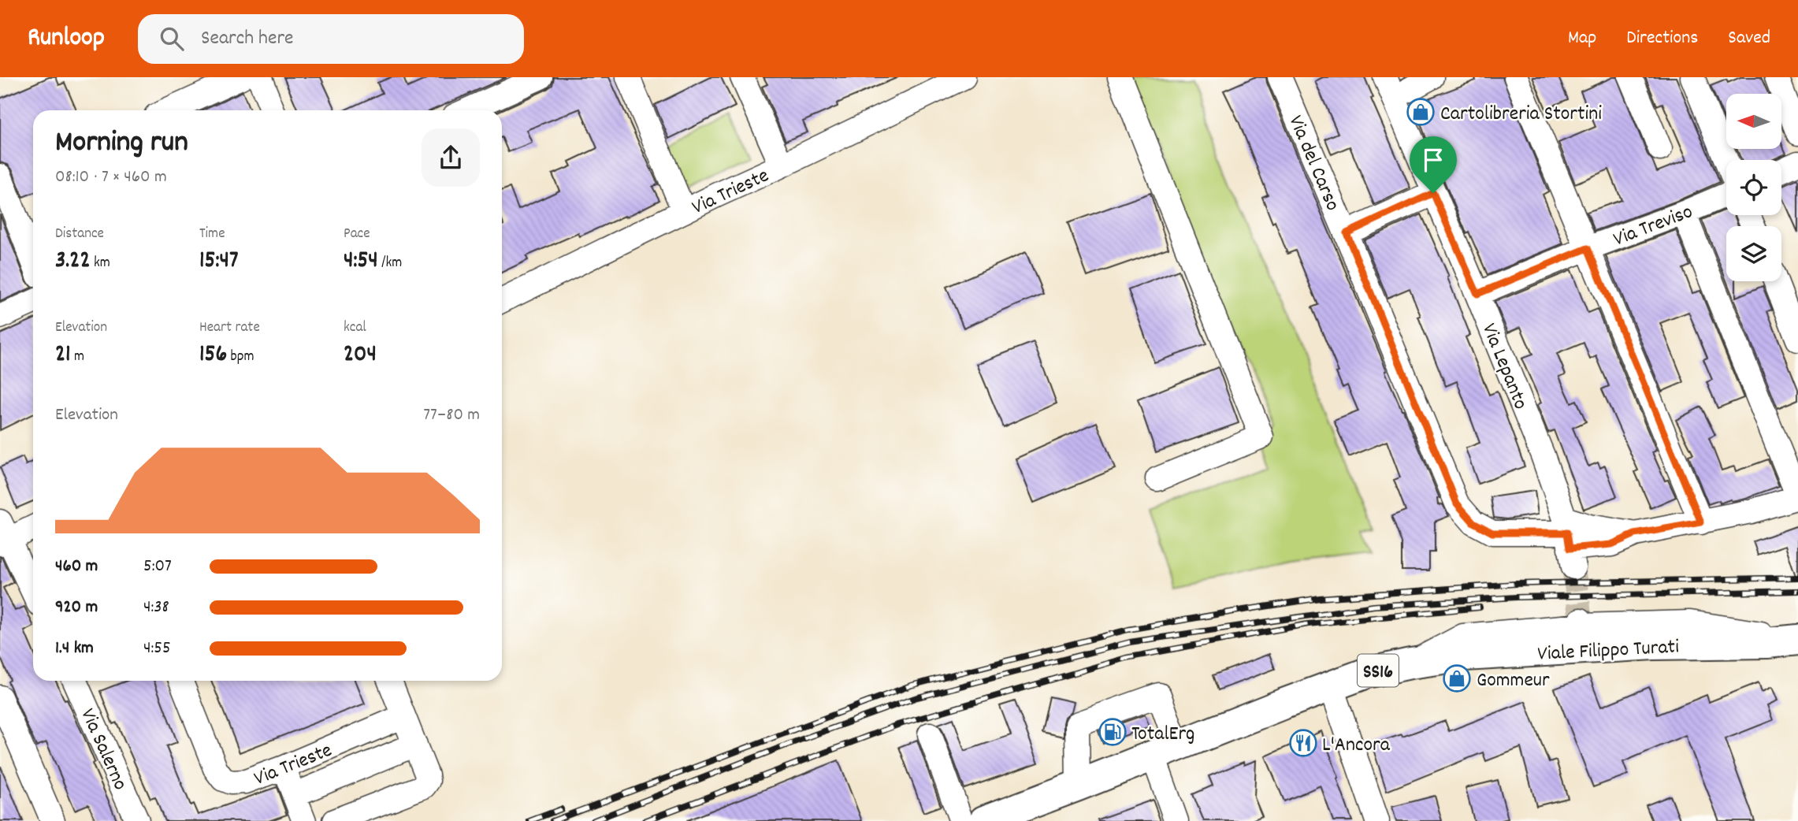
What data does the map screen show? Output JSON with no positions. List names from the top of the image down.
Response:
{
  "streets": {
    "main road": ["Viale Filippo Turati", "SS16"],
    "street": [
      "Via del Carso",
      "Via Trieste",
      "Via Treviso",
      "Via Lepanto",
      "Via Salerno"
    ]
  },
  "crossings": [
    ["Via del Carso", "Via Lepanto"],
    ["Via Treviso", "Via Lepanto"]
  ],
  "places": {
    "shop": ["Cartolibreria Stortini", "Gommeur"],
    "fuel station": ["TotalErg"],
    "restaurant": ["L'Ancora"]
  },
  "north": "left",
  "page": {
    "header": "Runloop",
    "search": "Search here",
    "nav": ["Map", "Directions", "Saved"],
    "heading": ["Morning run", "08:10 · 7 × 460 m"],
    "stats": [
      ["Distance", "3.22 km"],
      ["Time", "15:47"],
      ["Pace", "4:54 /km"],
      ["Elevation", "21 m"],
      ["Heart rate", "156 bpm"],
      ["kcal", "204"]
    ],
    "chart": ["Elevation", "77–80 m"],
    "list": [
      {
        "name": "460 m",
        "note": "5:07"
      },
      {
        "name": "920 m",
        "note": "4:38"
      },
      {
        "name": "1.4 km",
        "note": "4:55"
      }
    ]
  }
}
